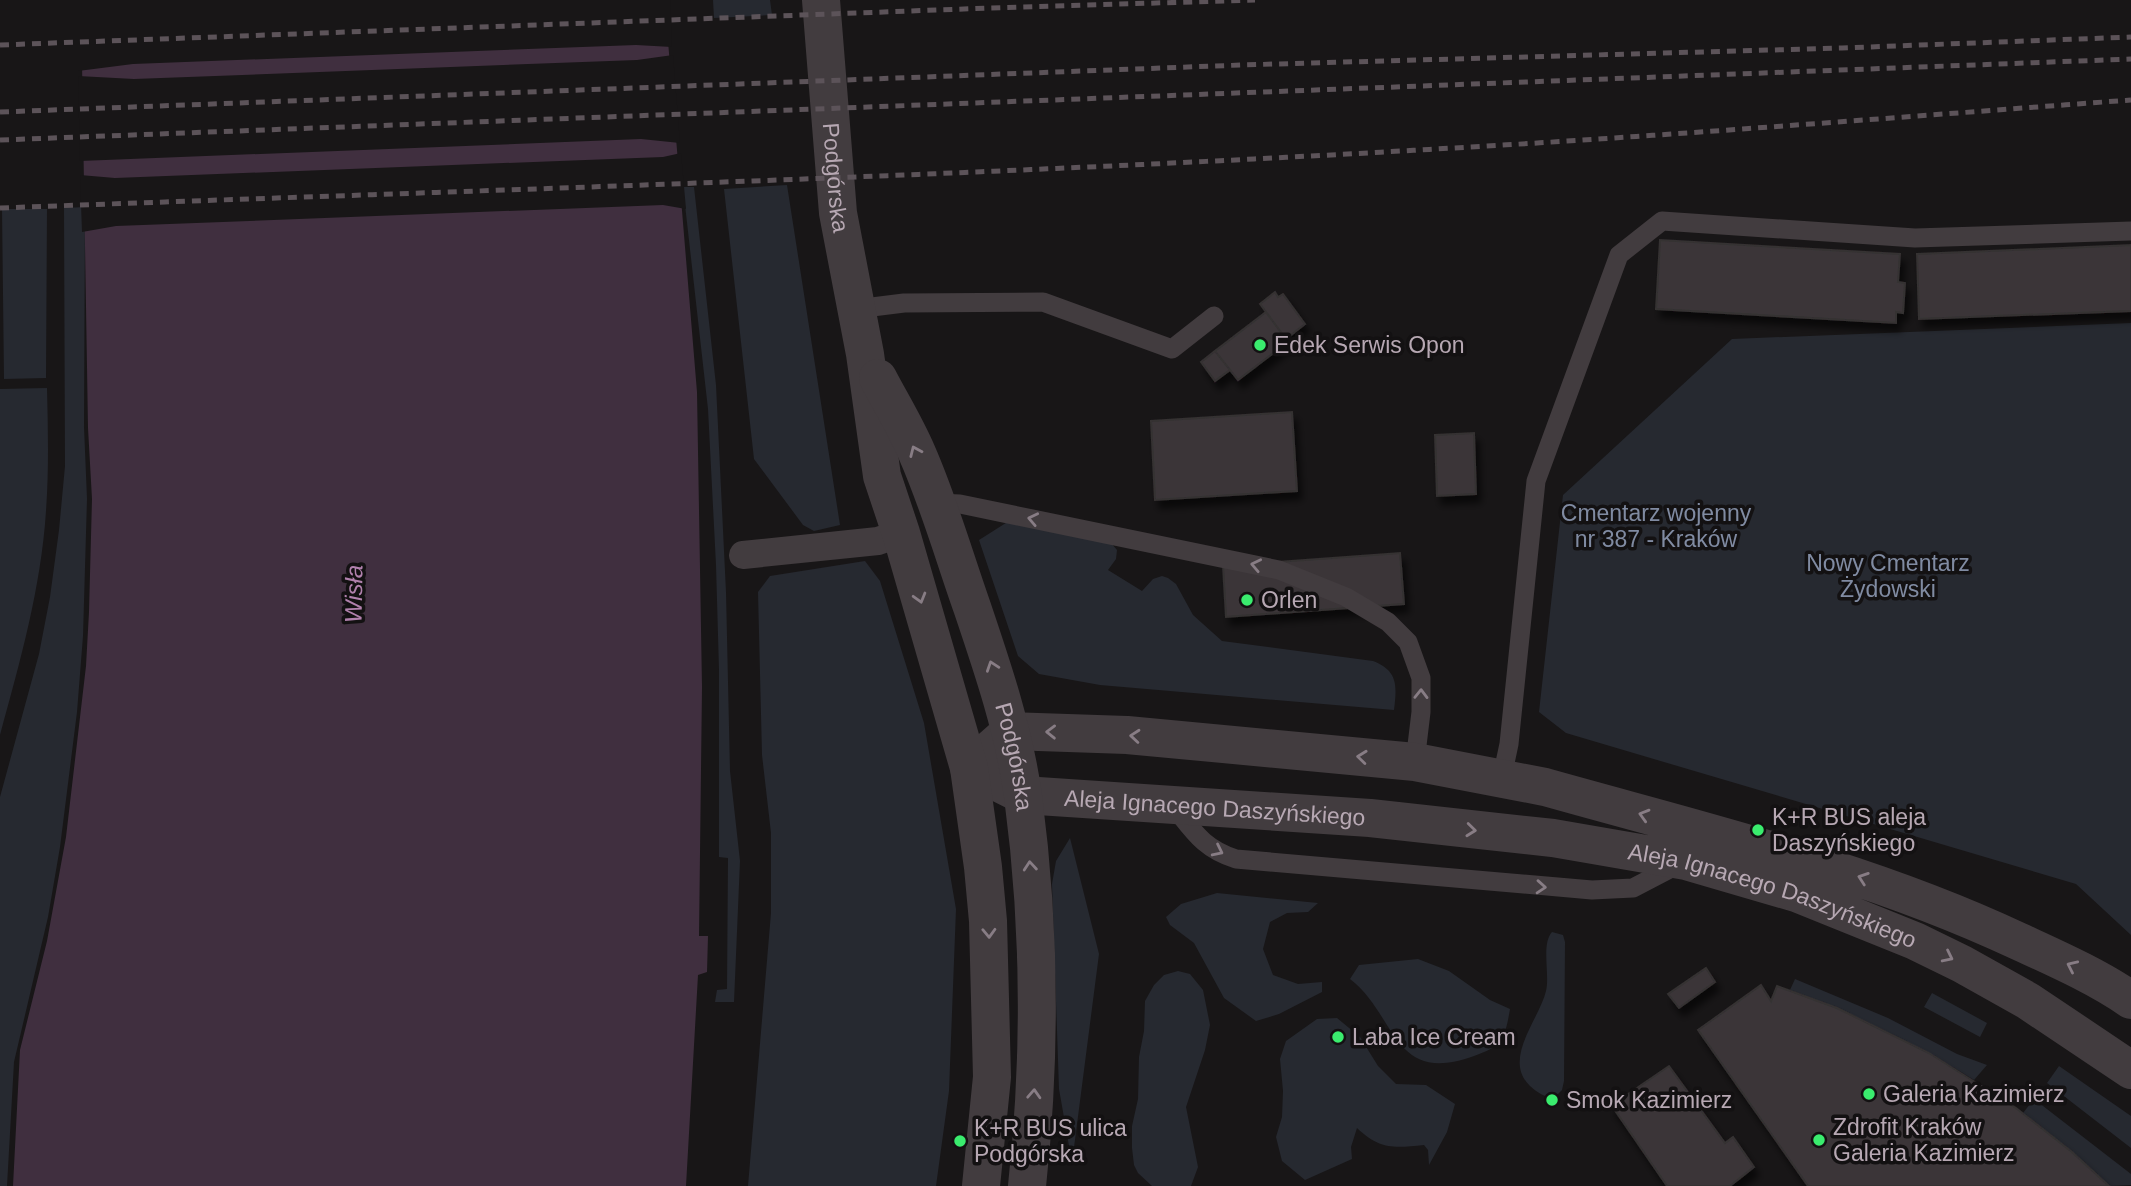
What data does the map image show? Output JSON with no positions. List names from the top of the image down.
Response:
{
  "streets": {
    "street": ["Podgórska", "Aleja Ignacego Daszyńskiego"]
  },
  "crossings": [
    ["Podgórska", "Aleja Ignacego Daszyńskiego"]
  ],
  "water": ["Wisła"],
  "parks": ["Cmentarz wojenny nr 387 - Kraków", "Nowy Cmentarz Żydowski"],
  "places": [
    "Edek Serwis Opon",
    "Orlen",
    "K+R BUS aleja Daszyńskiego",
    "Laba Ice Cream",
    "Galeria Kazimierz",
    "Smok Kazimierz",
    "Zdrofit Kraków Galeria Kazimierz",
    "K+R BUS ulica Podgórska"
  ]
}
